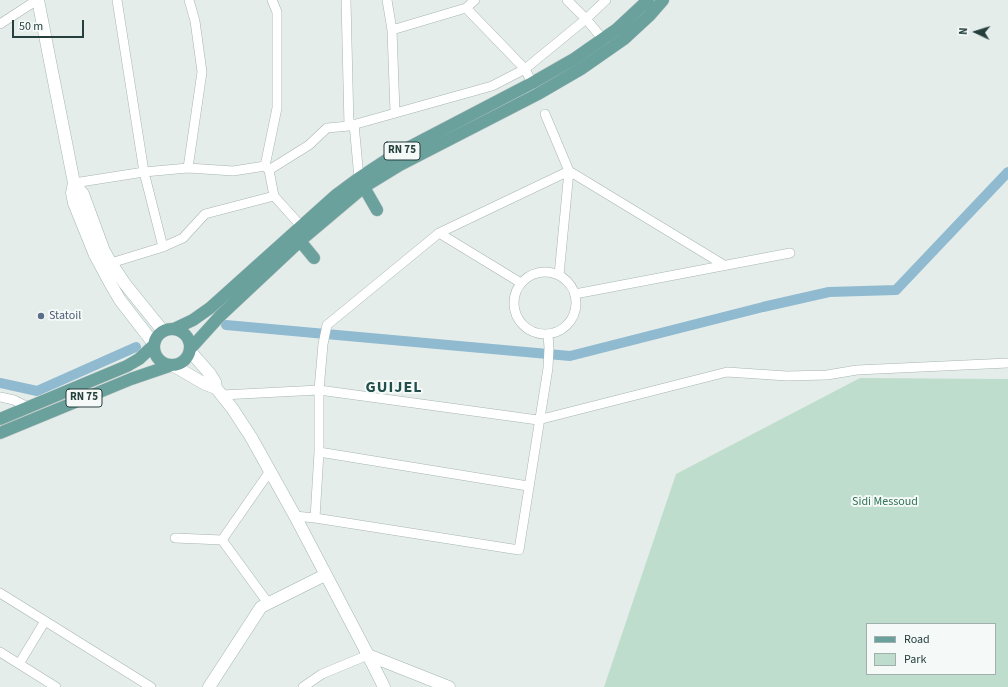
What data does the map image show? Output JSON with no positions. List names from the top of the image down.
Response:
{
  "streets": {
    "main road": ["RN 75"]
  },
  "districts": ["GUIJEL"],
  "parks": ["Sidi Messoud"],
  "places": ["Statoil"],
  "legend": ["Road", "Park"],
  "scale_bar": "50 m",
  "north": "left"
}
